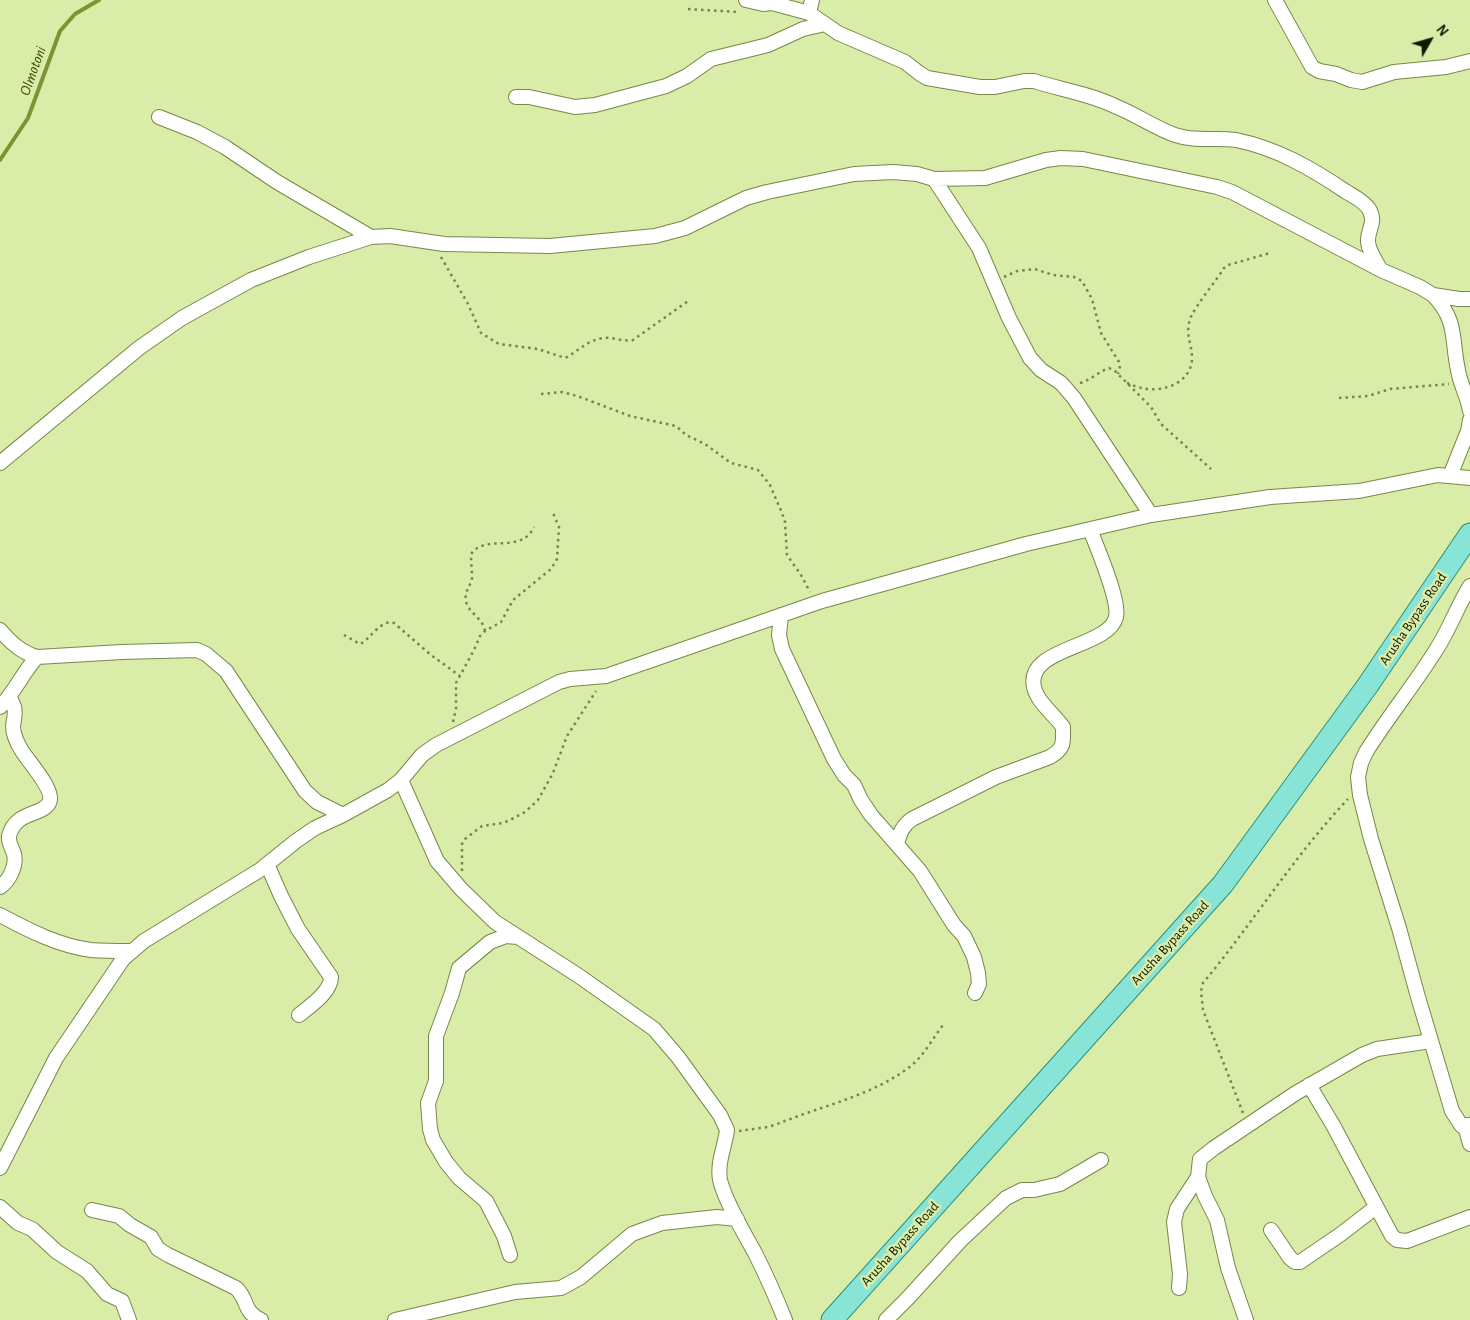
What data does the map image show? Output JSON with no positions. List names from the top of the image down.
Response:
{
  "streets": {
    "main road": ["Arusha Bypass Road"]
  },
  "water": ["Olmotoni"],
  "north": "top right"
}
